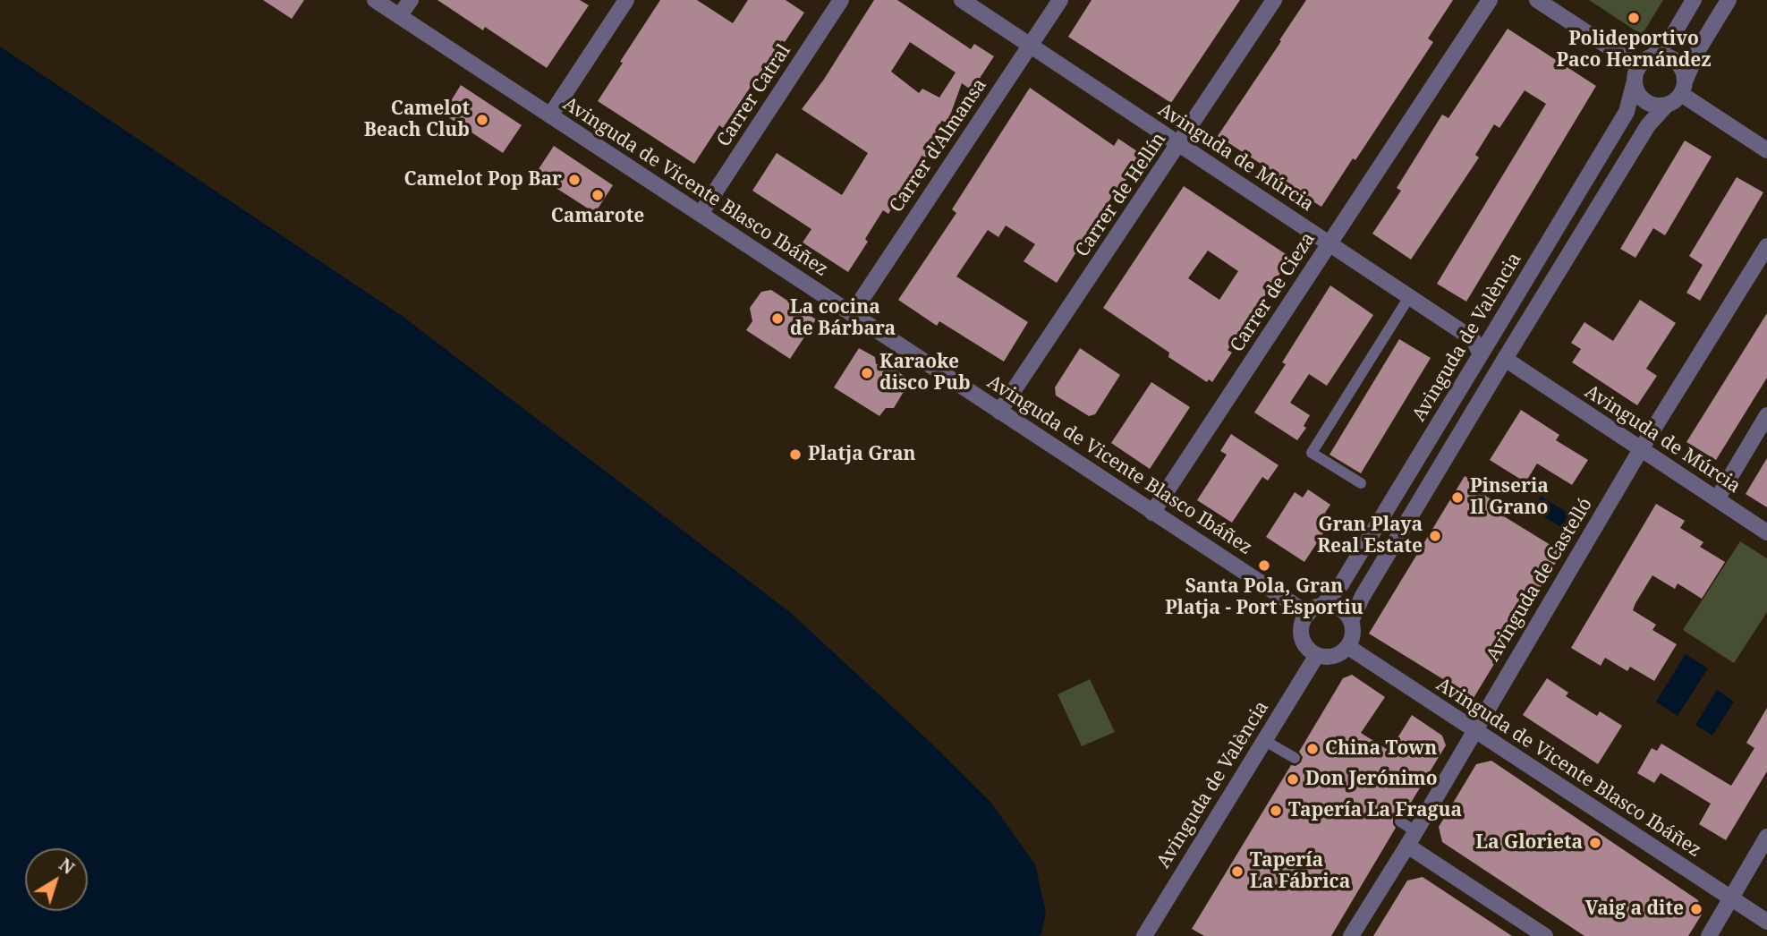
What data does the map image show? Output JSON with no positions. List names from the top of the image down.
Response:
{
  "streets": {
    "street": [
      "Carrer Catral",
      "Carrer d'Almansa",
      "Avinguda de Múrcia",
      "Avinguda de Vicente Blasco Ibáñez",
      "Carrer de Hellín",
      "Carrer de Cieza",
      "Avinguda de València",
      "Avinguda de Castelló"
    ]
  },
  "crossings": [
    ["Carrer Catral", "Avinguda de Vicente Blasco Ibáñez"],
    ["Carrer d'Almansa", "Avinguda de Múrcia"],
    ["Carrer d'Almansa", "Avinguda de Vicente Blasco Ibáñez"],
    ["Avinguda de Múrcia", "Carrer de Hellín"],
    ["Avinguda de Múrcia", "Carrer de Cieza"],
    ["Avinguda de Múrcia", "Avinguda de València"],
    ["Avinguda de Múrcia", "Avinguda de Castelló"],
    ["Avinguda de Vicente Blasco Ibáñez", "Carrer de Hellín"],
    ["Avinguda de Vicente Blasco Ibáñez", "Carrer de Cieza"],
    ["Avinguda de Vicente Blasco Ibáñez", "Avinguda de València"],
    ["Avinguda de Vicente Blasco Ibáñez", "Avinguda de Castelló"]
  ],
  "places": [
    "Polideportivo Paco Hernández",
    "Camelot Beach Club",
    "Camelot Pop Bar",
    "Camarote",
    "La cocina de Bárbara",
    "Karaoke disco Pub",
    "Platja Gran",
    "Pinseria Il Grano",
    "Gran Playa Real Estate",
    "Santa Pola, Gran Platja - Port Esportiu",
    "China Town",
    "Don Jerónimo",
    "Tapería La Fragua",
    "La Glorieta",
    "Tapería La Fábrica",
    "Vaig a dite"
  ],
  "north": "top right"
}
